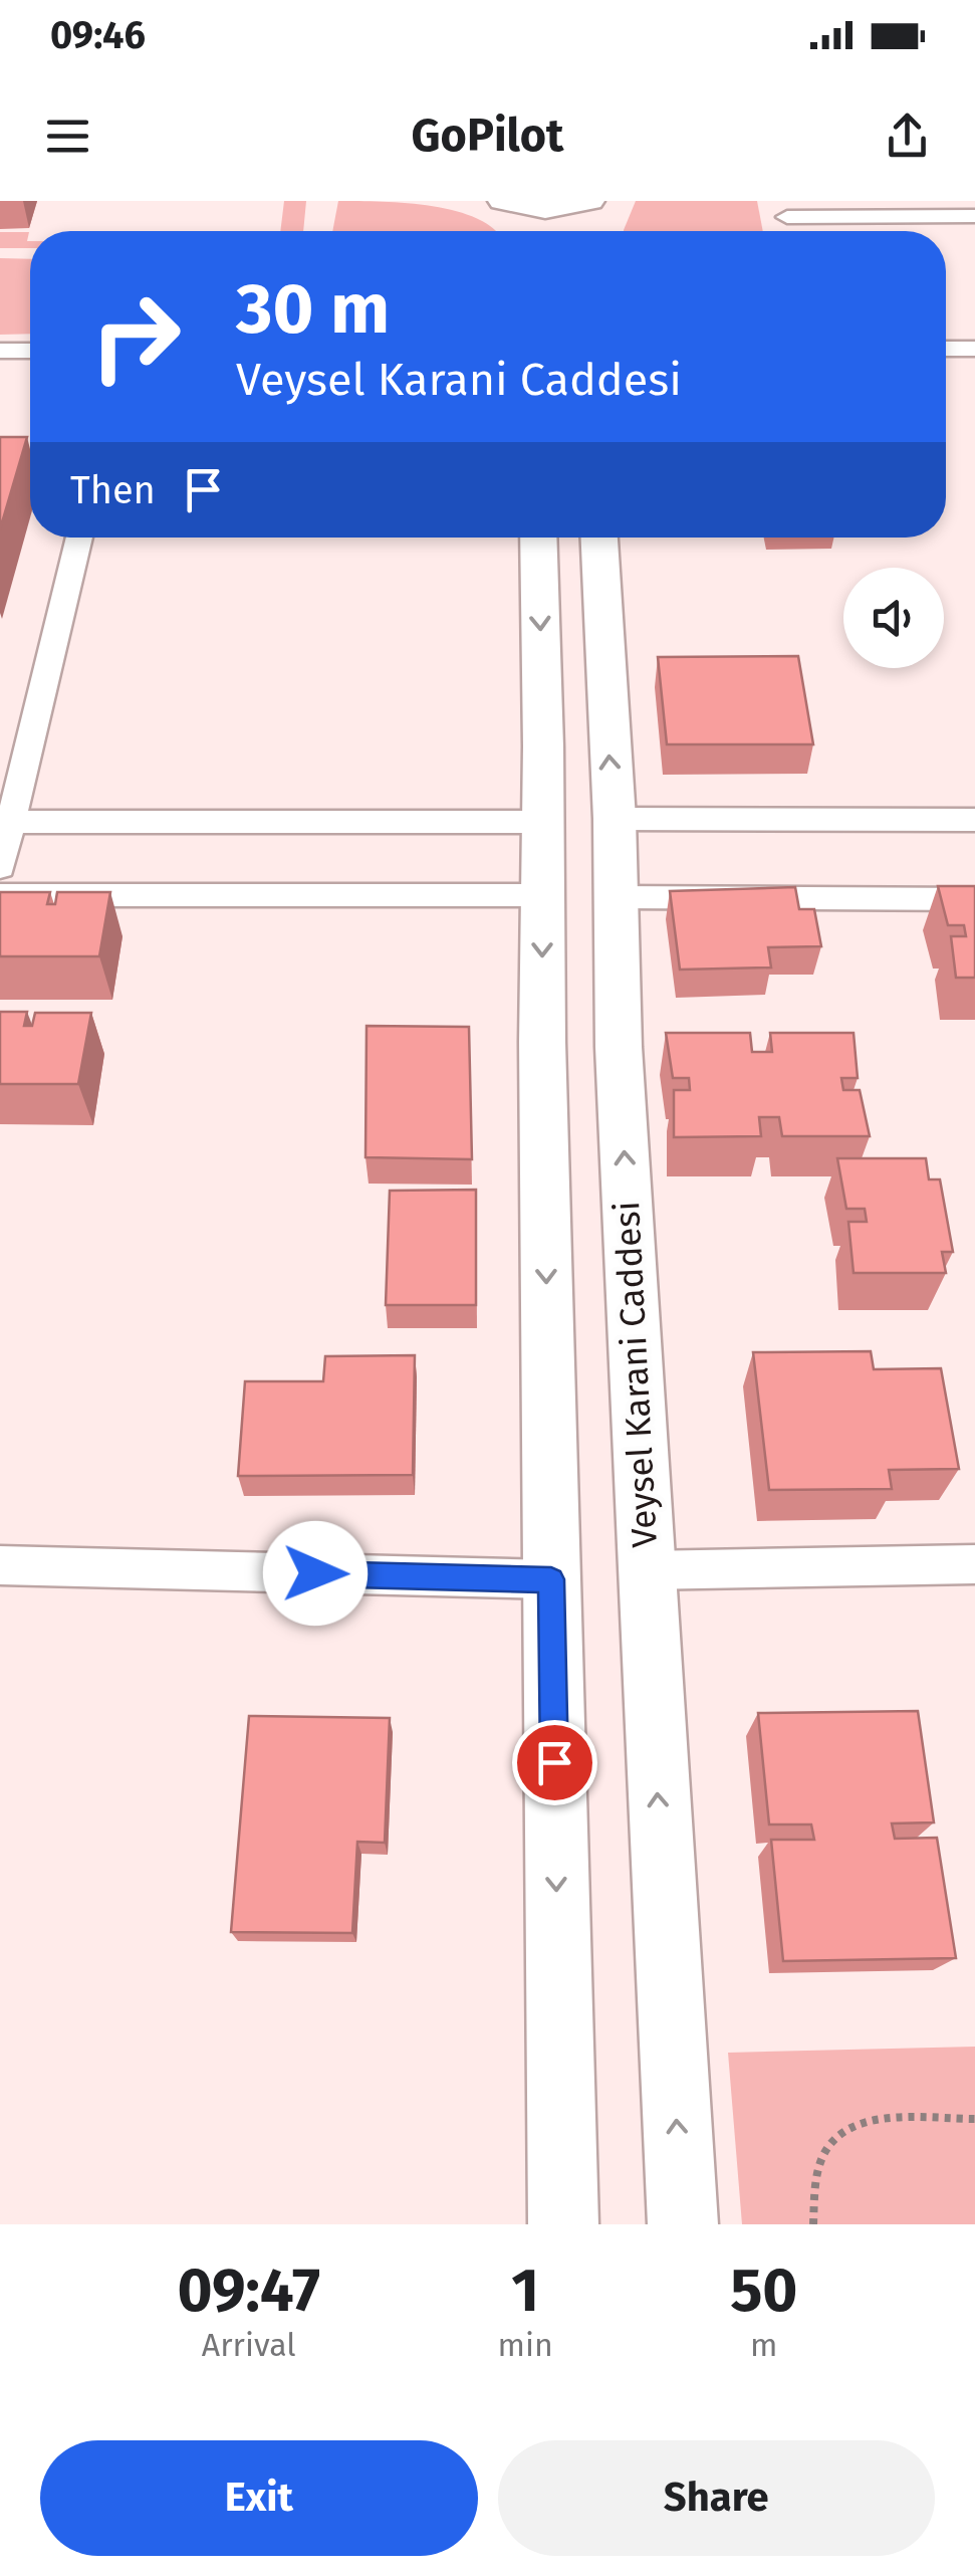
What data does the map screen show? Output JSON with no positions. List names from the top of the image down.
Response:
{
  "streets": {
    "main road": ["Veysel Karani Caddesi"]
  },
  "page": {
    "status": "09:46",
    "header": "GoPilot",
    "turn": ["30 m", "Veysel Karani Caddesi"],
    "then": "Then",
    "eta": [
      "09:47",
      "Arrival",
      "1",
      "min",
      "50",
      "m"
    ],
    "buttons": ["Exit", "Share"]
  }
}
